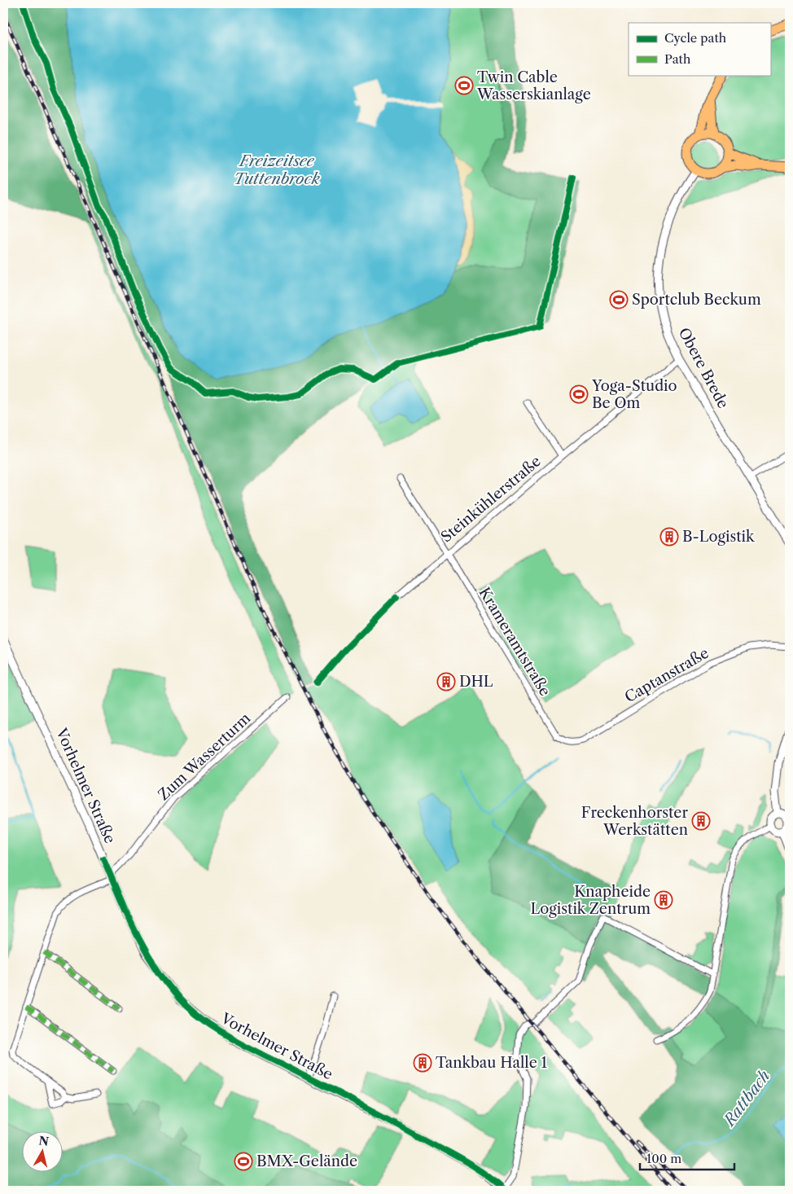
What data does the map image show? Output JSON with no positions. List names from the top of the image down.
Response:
{
  "streets": {
    "street": [
      "Obere Brede",
      "Steinkühlerstraße",
      "Krameramtstraße",
      "Captanstraße",
      "Zum Wasserturm",
      "Vorhelmer Straße"
    ]
  },
  "crossings": [
    ["Obere Brede", "Steinkühlerstraße"],
    ["Steinkühlerstraße", "Krameramtstraße"],
    ["Krameramtstraße", "Captanstraße"],
    ["Zum Wasserturm", "Vorhelmer Straße"]
  ],
  "water": ["Freizeitsee Tuttenbrock", "Rattbach"],
  "places": {
    "sports": [
      "Twin Cable Wasserskianlage",
      "Sportclub Beckum",
      "Yoga-Studio Be Om",
      "BMX-Gelände"
    ],
    "building": [
      "B-Logistik",
      "DHL",
      "Freckenhorster Werkstätten",
      "Knapheide Logistik Zentrum",
      "Tankbau Halle 1"
    ]
  },
  "legend": ["Cycle path", "Path"],
  "scale_bar": "100 m",
  "north": "top"
}
